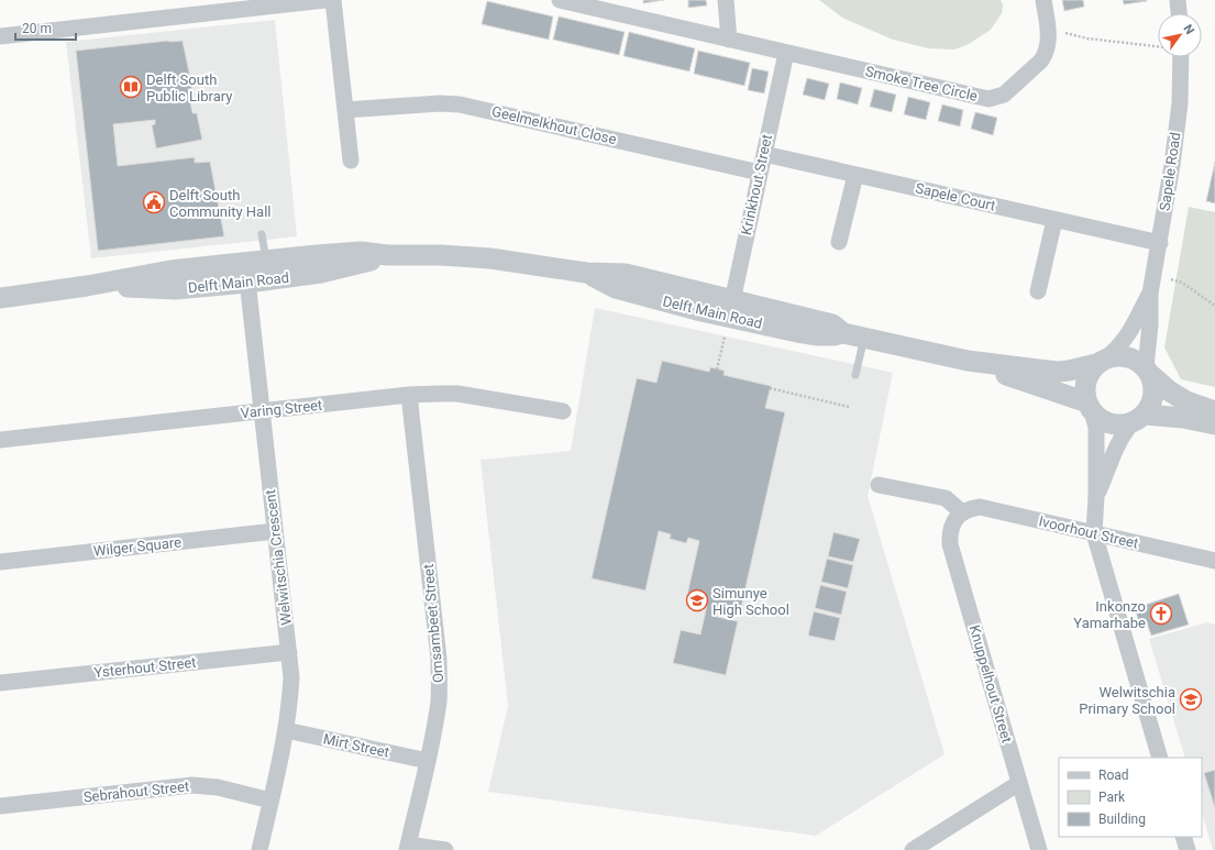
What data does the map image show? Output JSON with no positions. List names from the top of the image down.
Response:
{
  "streets": {
    "street": [
      "Smoke Tree Circle",
      "Geelmelkhout Close",
      "Sapele Road",
      "Krinkhout Street",
      "Sapele Court",
      "Delft Main Road",
      "Varing Street",
      "Ivoorhout Street",
      "Wilger Square",
      "Welwitschia Crescent",
      "Omsambeet Street",
      "Ysterhout Street",
      "Knuppelhout Street",
      "Mirt Street",
      "Sebrahout Street"
    ]
  },
  "crossings": [
    ["Smoke Tree Circle", "Krinkhout Street"],
    ["Geelmelkhout Close", "Krinkhout Street"],
    ["Sapele Road", "Sapele Court"],
    ["Sapele Road", "Delft Main Road"],
    ["Krinkhout Street", "Sapele Court"],
    ["Krinkhout Street", "Delft Main Road"],
    ["Delft Main Road", "Welwitschia Crescent"],
    ["Varing Street", "Welwitschia Crescent"],
    ["Varing Street", "Omsambeet Street"],
    ["Ivoorhout Street", "Knuppelhout Street"],
    ["Wilger Square", "Welwitschia Crescent"],
    ["Welwitschia Crescent", "Ysterhout Street"],
    ["Welwitschia Crescent", "Mirt Street"],
    ["Welwitschia Crescent", "Sebrahout Street"],
    ["Omsambeet Street", "Mirt Street"]
  ],
  "places": {
    "library": ["Delft South Public Library"],
    "public building": ["Delft South Community Hall"],
    "school or university": ["Simunye High School", "Welwitschia Primary School"],
    "church": ["Inkonzo Yamarhabe"]
  },
  "legend": ["Road", "Park", "Building"],
  "scale_bar": "20 m",
  "north": "top right"
}
